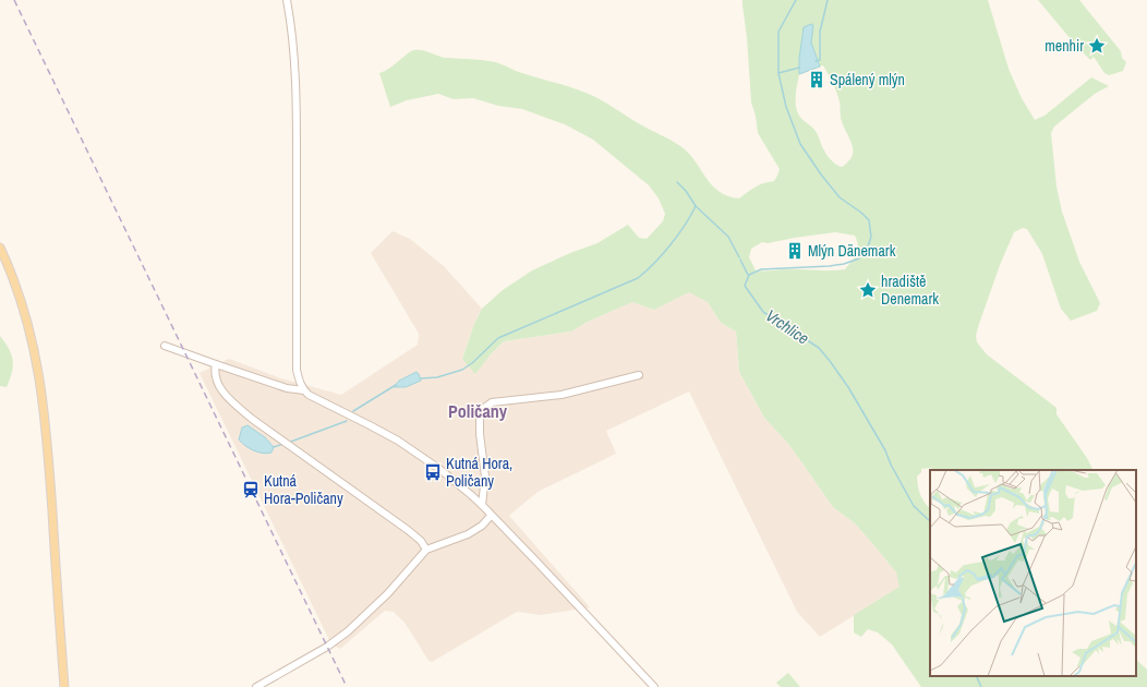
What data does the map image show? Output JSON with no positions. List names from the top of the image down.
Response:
{
  "districts": ["Poličany"],
  "water": ["Vrchlice"],
  "places": {
    "place": ["menhir", "hradiště Denemark"],
    "building": ["Spálený mlýn", "Mlýn Dänemark"],
    "bus stop": ["Kutná Hora, Poličany"],
    "station": ["Kutná Hora-Poličany"]
  }
}
